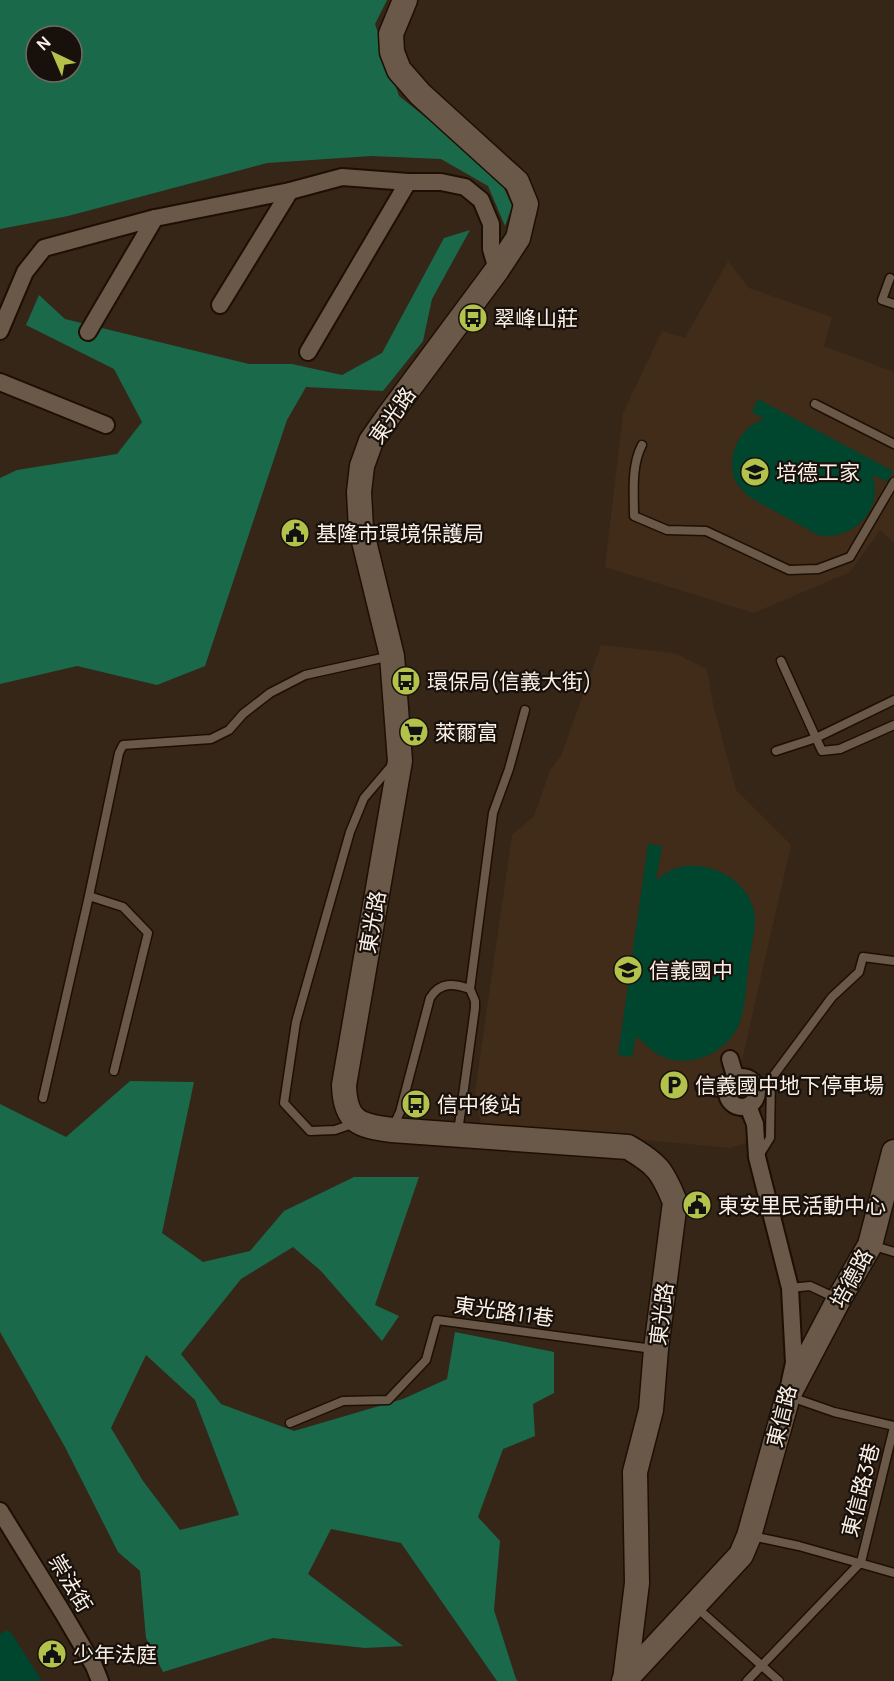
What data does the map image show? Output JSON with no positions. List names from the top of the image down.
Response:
{
  "streets": {
    "street": [
      "東光路",
      "培德路",
      "東信路",
      "崇法街"
    ],
    "lane": ["東光路11巷", "東信路3巷"]
  },
  "crossings": [
    ["東光路", "東光路11巷"],
    ["東光路", "東信路"],
    ["培德路", "東信路"],
    ["培德路", "東信路3巷"],
    ["東信路", "東信路3巷"]
  ],
  "places": {
    "bus stop": ["翠峰山莊", "環保局(信義大街)", "信中後站"],
    "school or university": ["培德工家", "信義國中"],
    "public building": ["基隆市環境保護局", "東安里民活動中心", "少年法庭"],
    "supermarket": ["萊爾富"],
    "parking": ["信義國中地下停車場"]
  },
  "north": "top left"
}
